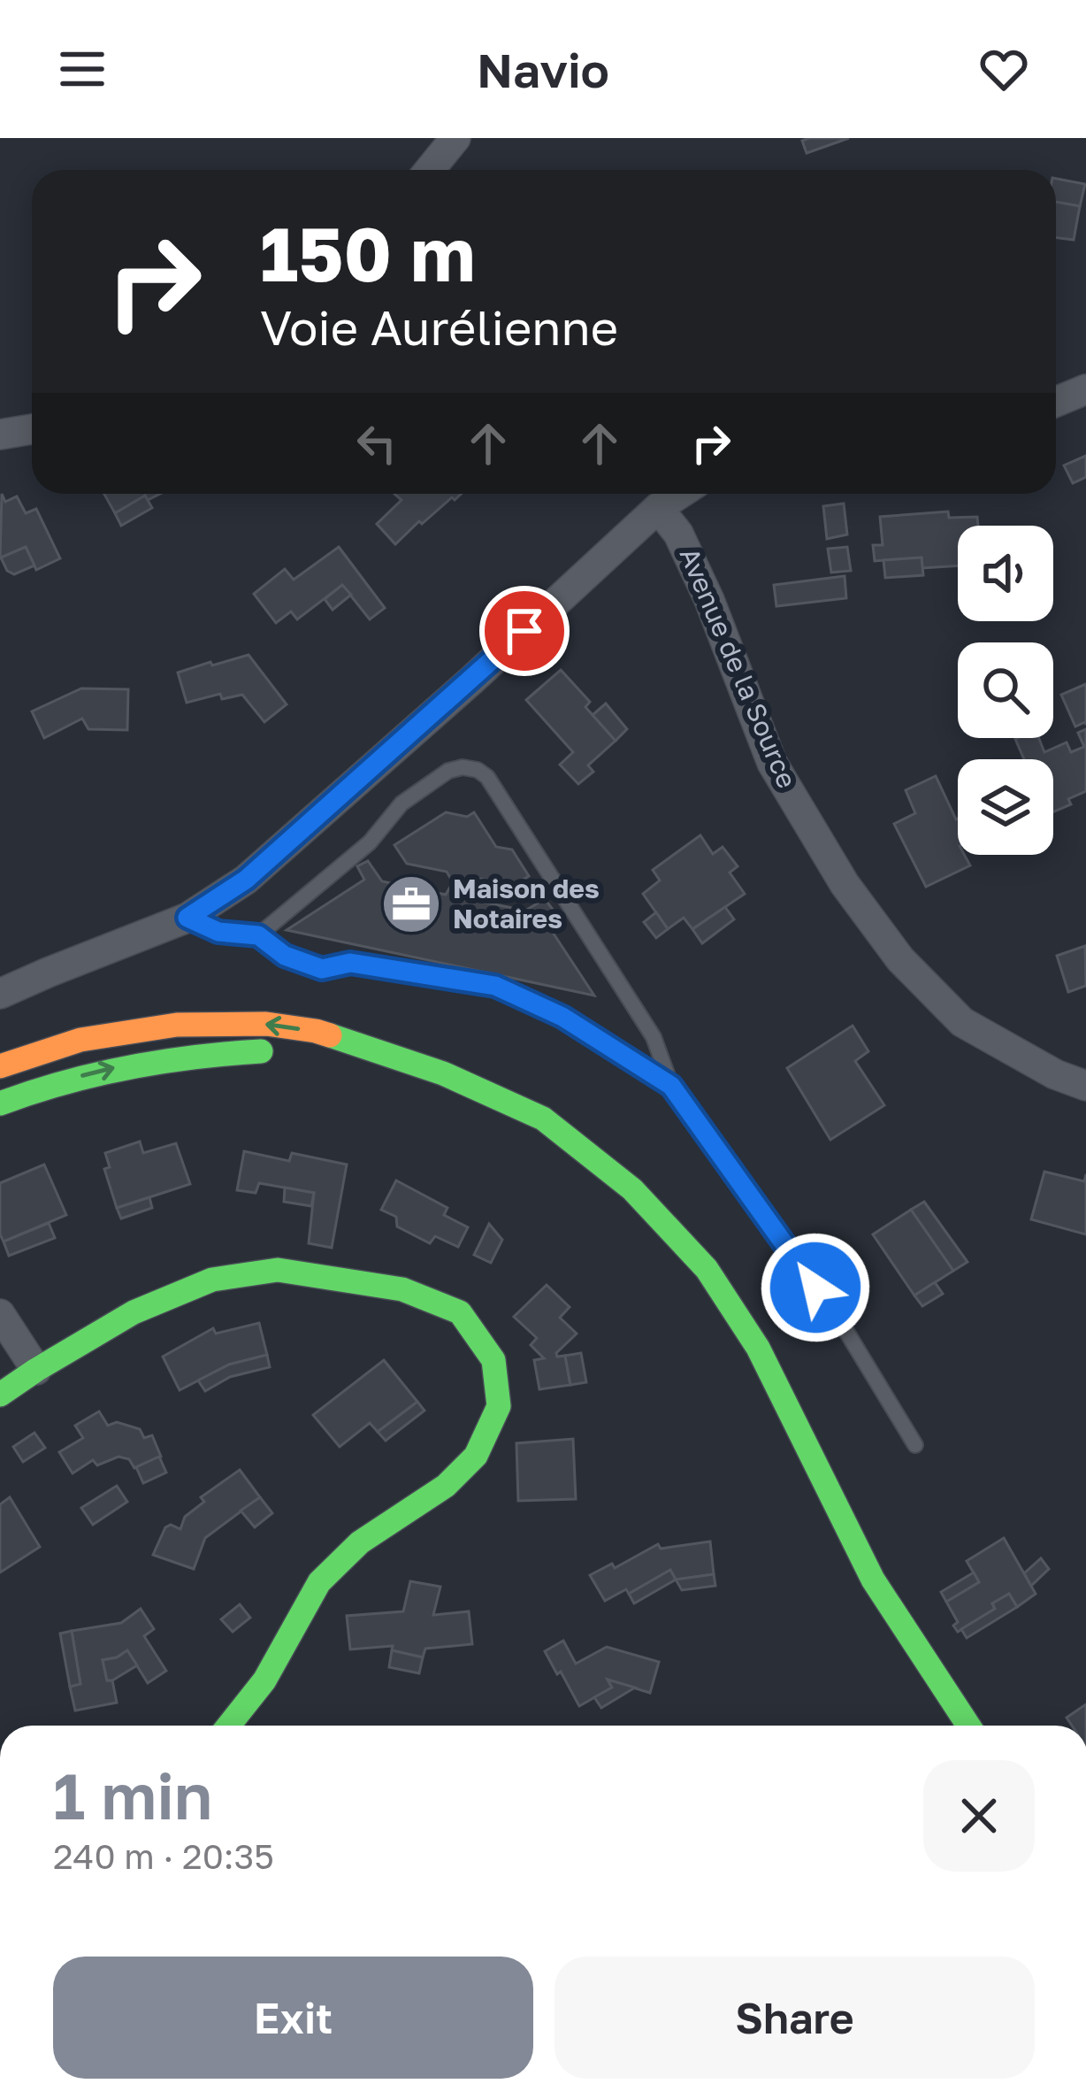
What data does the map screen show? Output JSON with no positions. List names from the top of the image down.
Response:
{
  "streets": {
    "street": ["Avenue de la Source"]
  },
  "places": {
    "office": ["Maison des Notaires"]
  },
  "page": {
    "header": "Navio",
    "turn": ["150 m", "Voie Aurélienne"],
    "heading": ["1 min", "240 m · 20:35"],
    "buttons": ["Exit", "Share"]
  }
}
